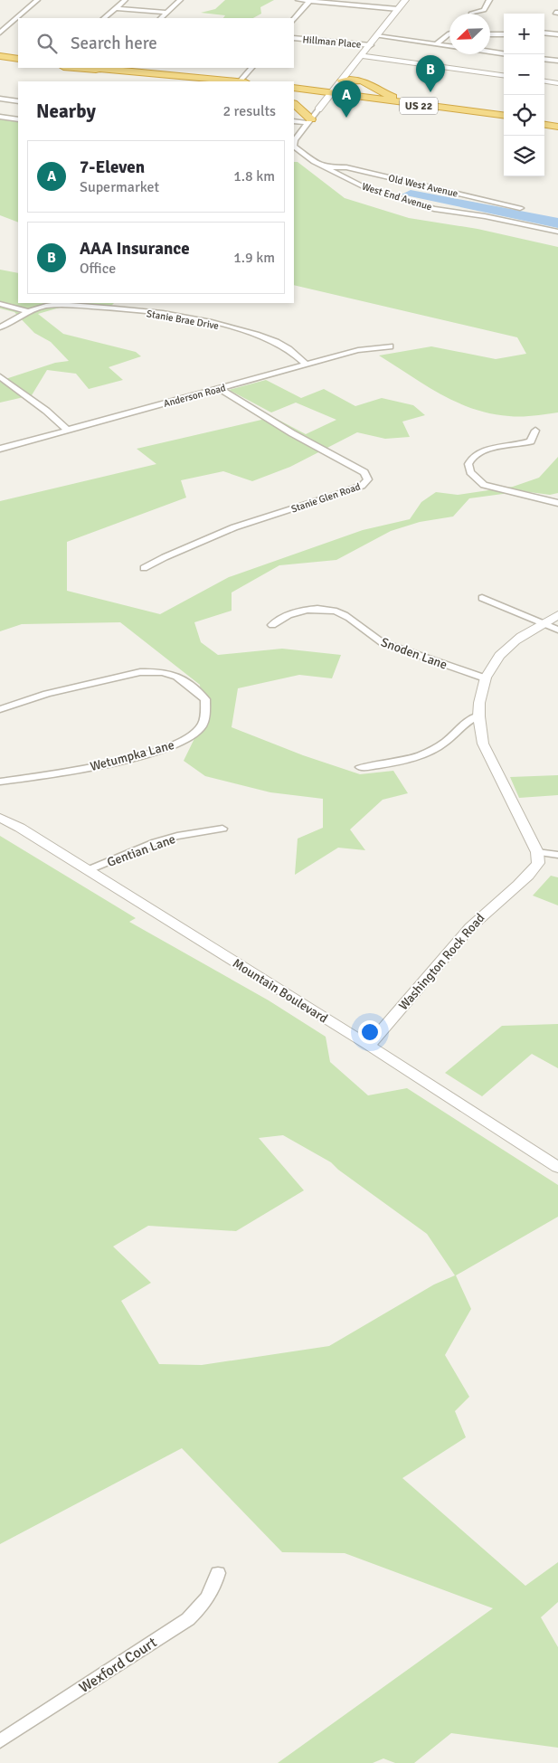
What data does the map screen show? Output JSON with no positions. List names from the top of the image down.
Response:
{
  "streets": {
    "highway": ["US 22"],
    "street": [
      "Hillman Place",
      "Old West Avenue",
      "West End Avenue",
      "Stanie Brae Drive",
      "Anderson Road",
      "Stanie Glen Road",
      "Snoden Lane",
      "Wetumpka Lane",
      "Gentian Lane",
      "Washington Rock Road",
      "Mountain Boulevard",
      "Wexford Court"
    ]
  },
  "crossings": [
    ["Hillman Place", "West End Avenue"],
    ["US 22", "West End Avenue"],
    ["Old West Avenue", "West End Avenue"],
    ["Stanie Brae Drive", "Anderson Road"],
    ["Anderson Road", "Stanie Glen Road"],
    ["Gentian Lane", "Mountain Boulevard"],
    ["Washington Rock Road", "Mountain Boulevard"]
  ],
  "north": "bottom left",
  "page": {
    "map_buttons": ["+", "−"],
    "search": "Search here",
    "pins": ["B", "A"],
    "heading": ["Nearby", "2 results"],
    "list": [
      {
        "mark": "A",
        "name": "7-Eleven",
        "note": "Supermarket",
        "value": "1.8 km"
      },
      {
        "mark": "B",
        "name": "AAA Insurance",
        "note": "Office",
        "value": "1.9 km"
      }
    ]
  }
}
